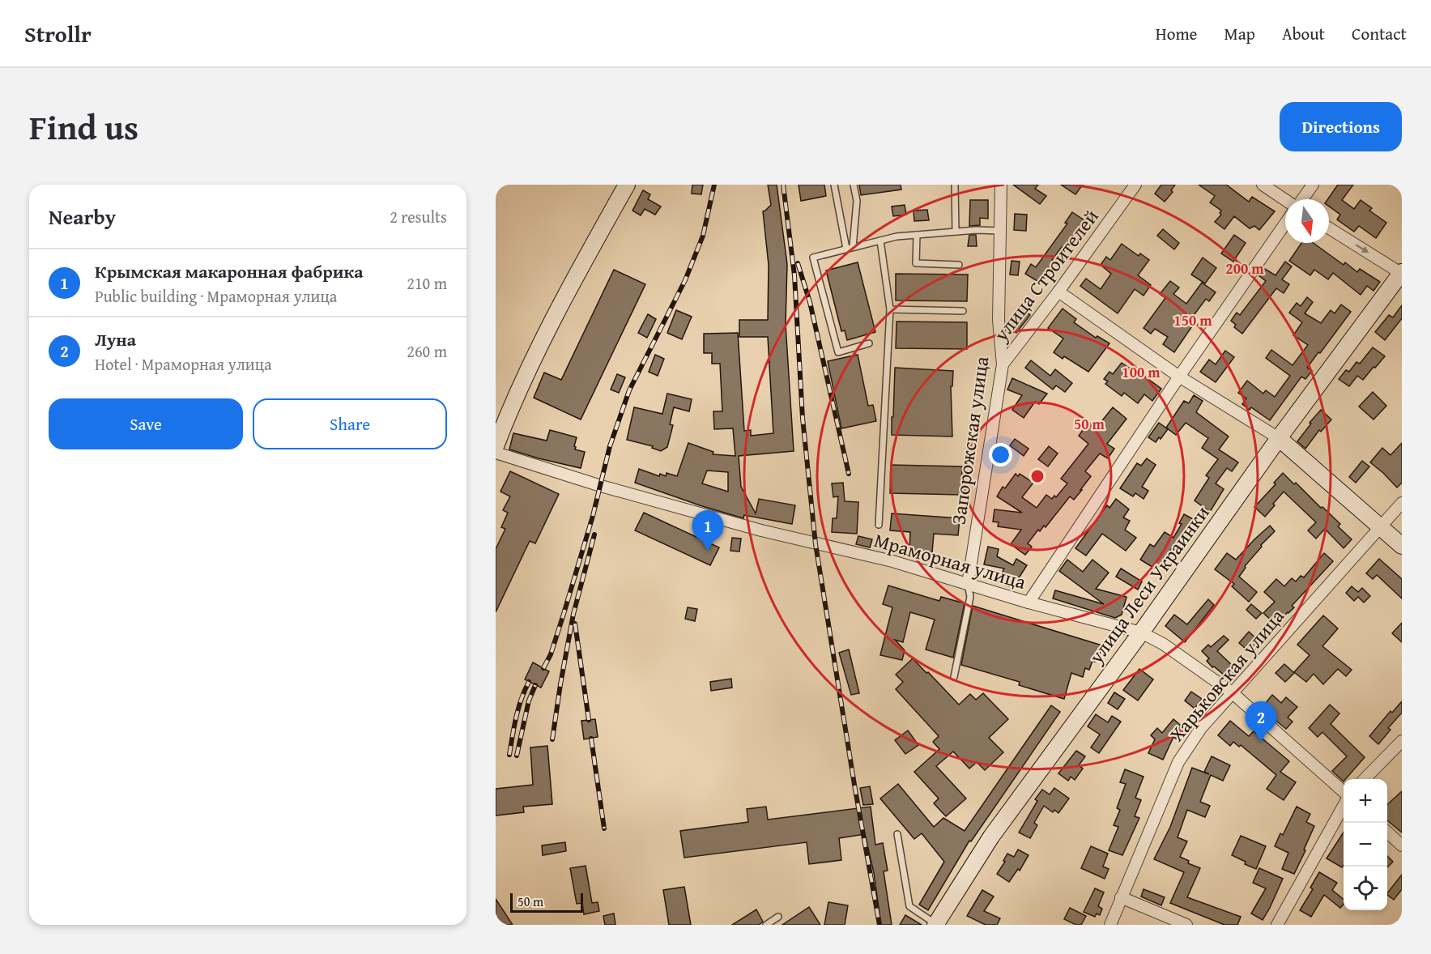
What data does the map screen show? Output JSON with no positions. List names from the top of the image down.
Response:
{
  "streets": {
    "main road": ["улица Леси Украинки"],
    "street": [
      "улица Строителей",
      "Запорожская улица",
      "Мраморная улица",
      "Харьковская улица"
    ]
  },
  "crossings": [
    ["улица Строителей", "Запорожская улица"],
    ["Запорожская улица", "Мраморная улица"],
    ["Мраморная улица", "улица Леси Украинки"],
    ["Мраморная улица", "Харьковская улица"]
  ],
  "scale_bar": "50 m",
  "north": "bottom",
  "page": {
    "header": "Strollr",
    "nav": [
      "Home",
      "Map",
      "About",
      "Contact"
    ],
    "title": "Find us",
    "buttons": [
      "Directions",
      ["Save", "Share"]
    ],
    "heading": ["Nearby", "2 results"],
    "list": [
      {
        "mark": "1",
        "name": "Крымская макаронная фабрика",
        "note": "Public building · Мраморная улица",
        "value": "210 m"
      },
      {
        "mark": "2",
        "name": "Луна",
        "note": "Hotel · Мраморная улица",
        "value": "260 m"
      }
    ],
    "pins": ["1", "2"],
    "map_buttons": ["+", "−"],
    "scale": "50 m"
  },
  "rings": [
    "200 m",
    "150 m",
    "100 m",
    "50 m"
  ]
}
